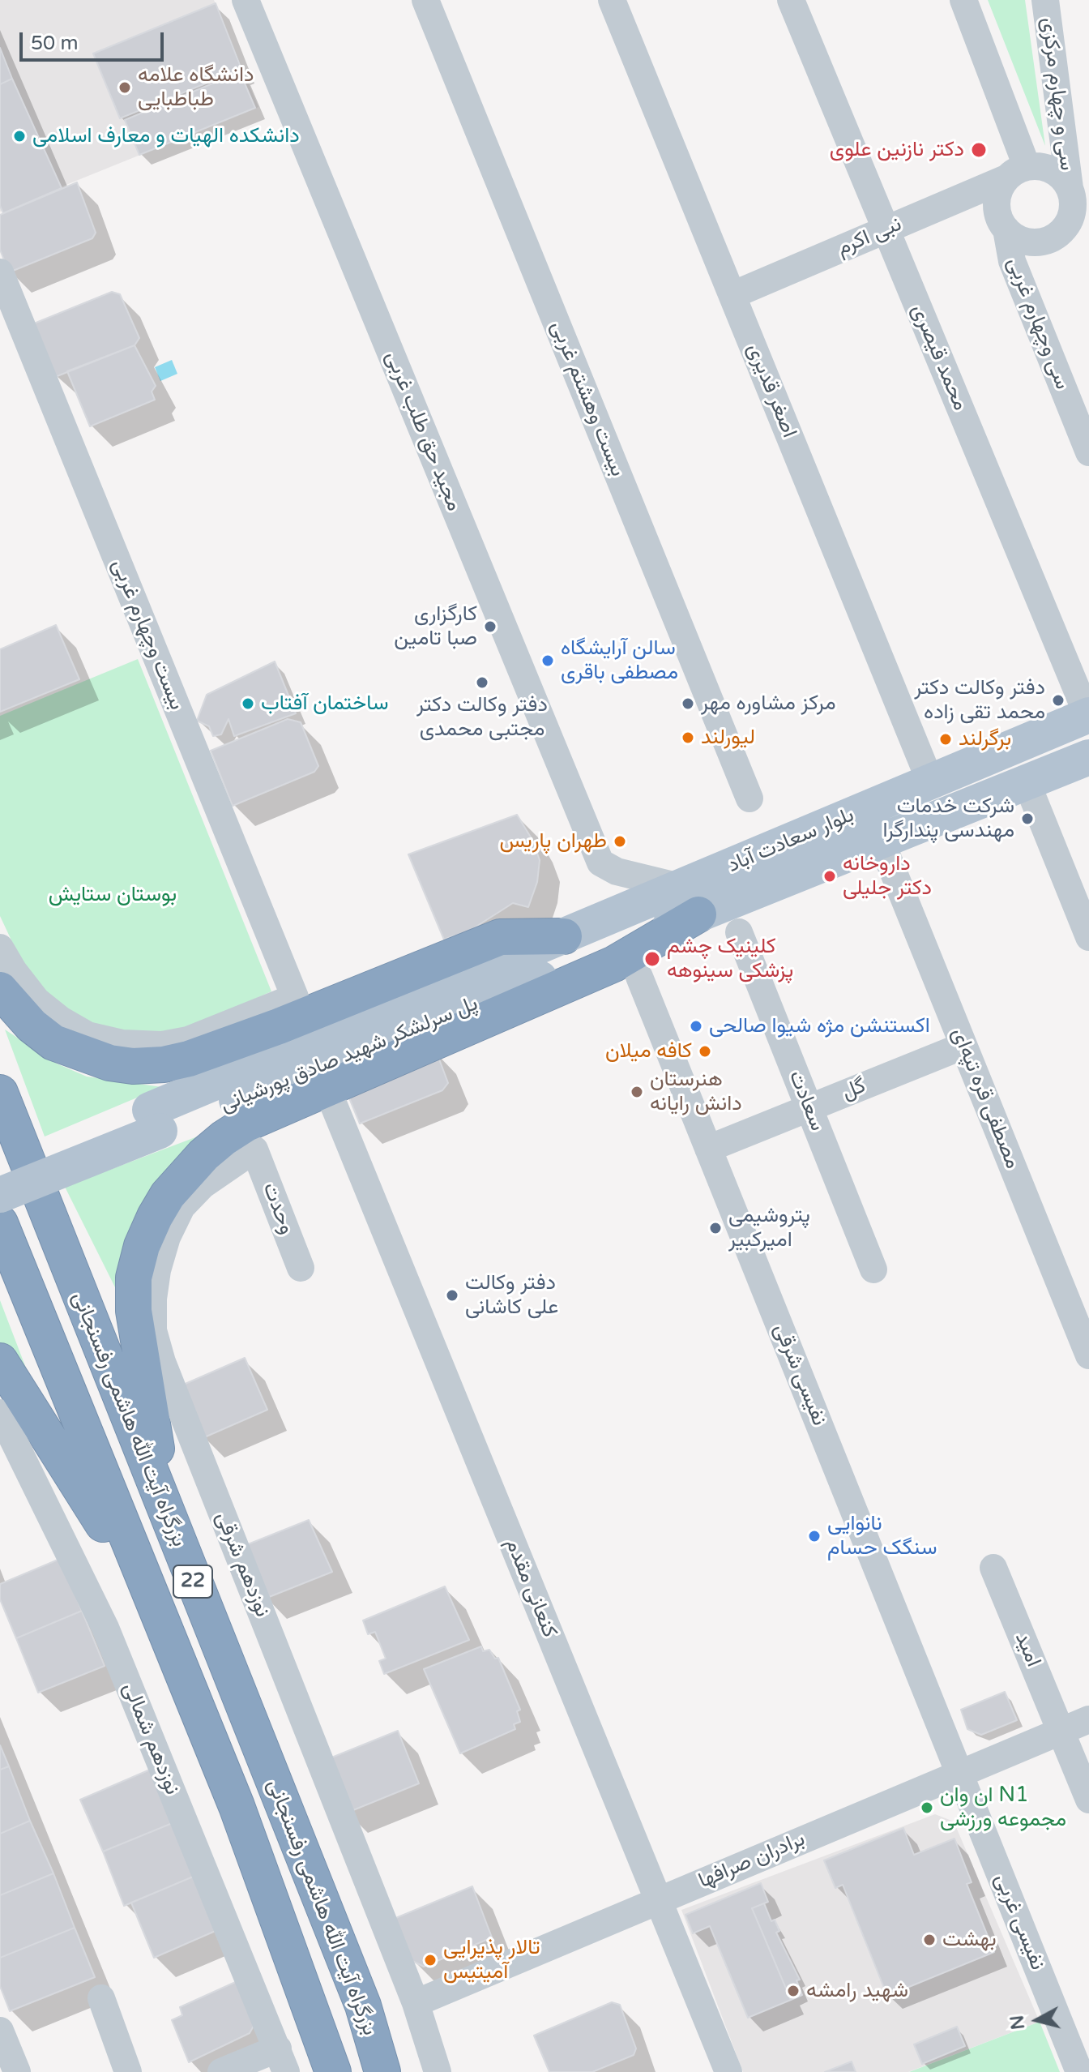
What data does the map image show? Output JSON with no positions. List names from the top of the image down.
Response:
{
  "streets": {
    "highway": ["بزرگراه آیت الله هاشمی رفسنجانی", "22"],
    "main road": ["بلوار سعادت آباد", "پل سرلشکر شهید صادق پورشیانی"],
    "street": [
      "سی و چهارم مرکزی",
      "نبی اکرم",
      "سی وچهارم غربی",
      "محمد قیصری",
      "اصغر قدیری",
      "بیست وهشتم غربی",
      "مجید حق طلب غربی",
      "بیست وچهارم غربی",
      "گل",
      "مصطفی قره تپه‌ای",
      "سعادت",
      "وحدت",
      "نفیسی شرقی",
      "نوزدهم شرقی",
      "کنعانی مقدم",
      "امید",
      "نوزدهم شمالی",
      "برادران صرافها",
      "نفیسی غربی"
    ]
  },
  "crossings": [
    ["سی و چهارم مرکزی", "نبی اکرم"],
    ["سی و چهارم مرکزی", "سی وچهارم غربی"],
    ["نبی اکرم", "سی وچهارم غربی"],
    ["نبی اکرم", "محمد قیصری"],
    ["نبی اکرم", "اصغر قدیری"],
    ["محمد قیصری", "بلوار سعادت آباد"],
    ["اصغر قدیری", "بلوار سعادت آباد"],
    ["مجید حق طلب غربی", "بلوار سعادت آباد"],
    ["مجید حق طلب غربی", "پل سرلشکر شهید صادق پورشیانی"],
    ["بلوار سعادت آباد", "پل سرلشکر شهید صادق پورشیانی"],
    ["بلوار سعادت آباد", "مصطفی قره تپه‌ای"],
    ["گل", "مصطفی قره تپه‌ای"],
    ["گل", "سعادت"],
    ["گل", "نفیسی شرقی"],
    ["وحدت", "نوزدهم شرقی"],
    ["نفیسی شرقی", "برادران صرافها"],
    ["نفیسی شرقی", "نفیسی غربی"],
    ["نوزدهم شرقی", "برادران صرافها"],
    ["کنعانی مقدم", "برادران صرافها"],
    ["امید", "برادران صرافها"],
    ["برادران صرافها", "نفیسی غربی"]
  ],
  "parks": ["بوستان ستایش"],
  "places": [
    "دانشگاه علامه طباطبایی",
    "دانشکده الهیات و معارف اسلامی",
    "دکتر نازنین علوی",
    "کارگزاری صبا تامین",
    "سالن آرایشگاه مصطفی باقری",
    "دفتر وکالت دکتر مجتبی محمدی",
    "دفتر وکالت دکتر محمد تقی زاده",
    "ساختمان آفتاب",
    "مرکز مشاوره مهر",
    "لیورلند",
    "برگرلند",
    "شرکت خدمات مهندسى پندارگرا",
    "طهران پاریس",
    "داروخانه دکتر جلیلی",
    "کلینیک چشم پزشکی سینوهه",
    "اکستنشن مژه شیوا صالحی",
    "کافه میلان",
    "هنرستان دانش رایانه",
    "پتروشیمی امیرکبیر",
    "دفتر وکالت علی کاشانی",
    "نانوایی سنگک حسام",
    "ان وان N1 مجموعه ورزشی",
    "بهشت",
    "تالار پذیرایی آمیتیس",
    "شهید رامشه"
  ],
  "scale_bar": "50 m",
  "north": "left"
}
